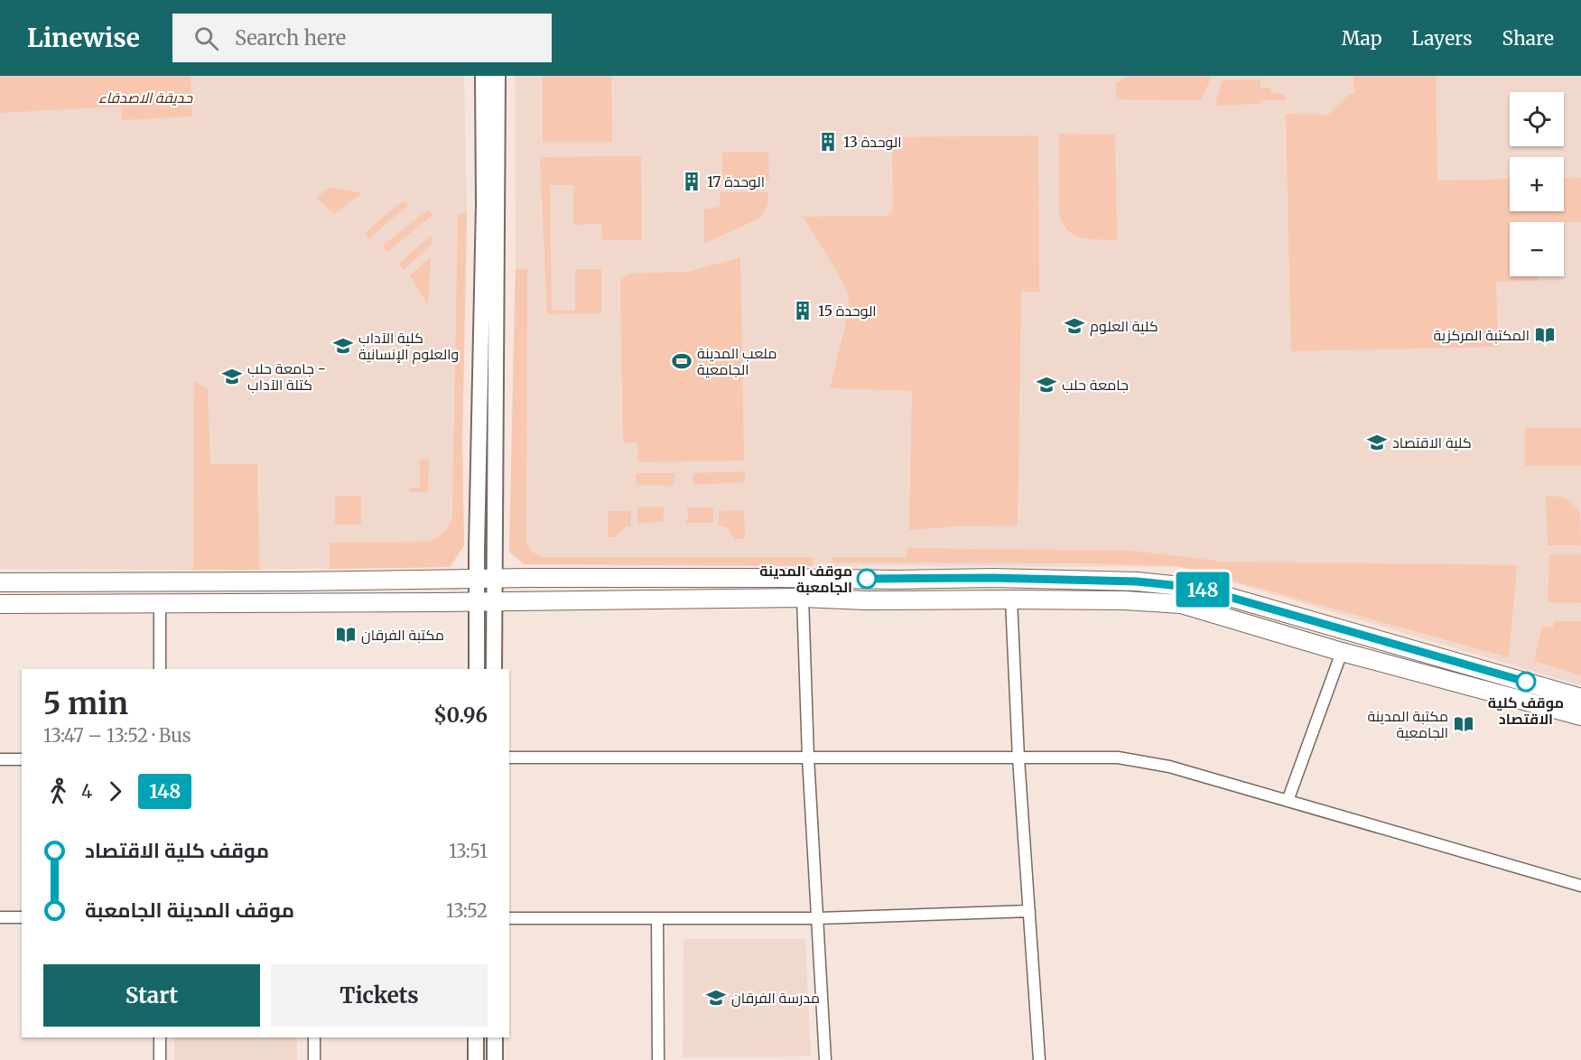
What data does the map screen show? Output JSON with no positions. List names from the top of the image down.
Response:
{
  "parks": ["حديقة الاصدقاء"],
  "places": {
    "building": ["الوحدة 13", "الوحدة 17", "الوحدة 15"],
    "school or university": [
      "كلية العلوم",
      "كلية الآداب والعلوم الإنسانية",
      "جامعة حلب - كتلة الآداب",
      "جامعة حلب",
      "كلية الاقتصاد",
      "مدرسة الفرقان"
    ],
    "library": ["المكتبة المركزية", "مكتبة الفرقان", "مكتبة المدينة الجامعية"],
    "sports": ["ملعب المدينة الجامعية"],
    "other": ["موقف المدينة الجامعبة", "موقف كلية الاقتصاد"]
  },
  "lines": ["bus line 148"],
  "page": {
    "header": "Linewise",
    "search": "Search here",
    "nav": ["Map", "Layers", "Share"],
    "on_map": "148",
    "map_buttons": ["+", "−"],
    "heading": ["5 min", "13:47 – 13:52 · Bus", "$0.96"],
    "legs": ["4", "148"],
    "list": [
      {
        "name": "موقف كلية الاقتصاد",
        "value": "13:51"
      },
      {
        "name": "موقف المدينة الجامعبة",
        "value": "13:52"
      }
    ],
    "buttons": ["Start", "Tickets"]
  }
}
